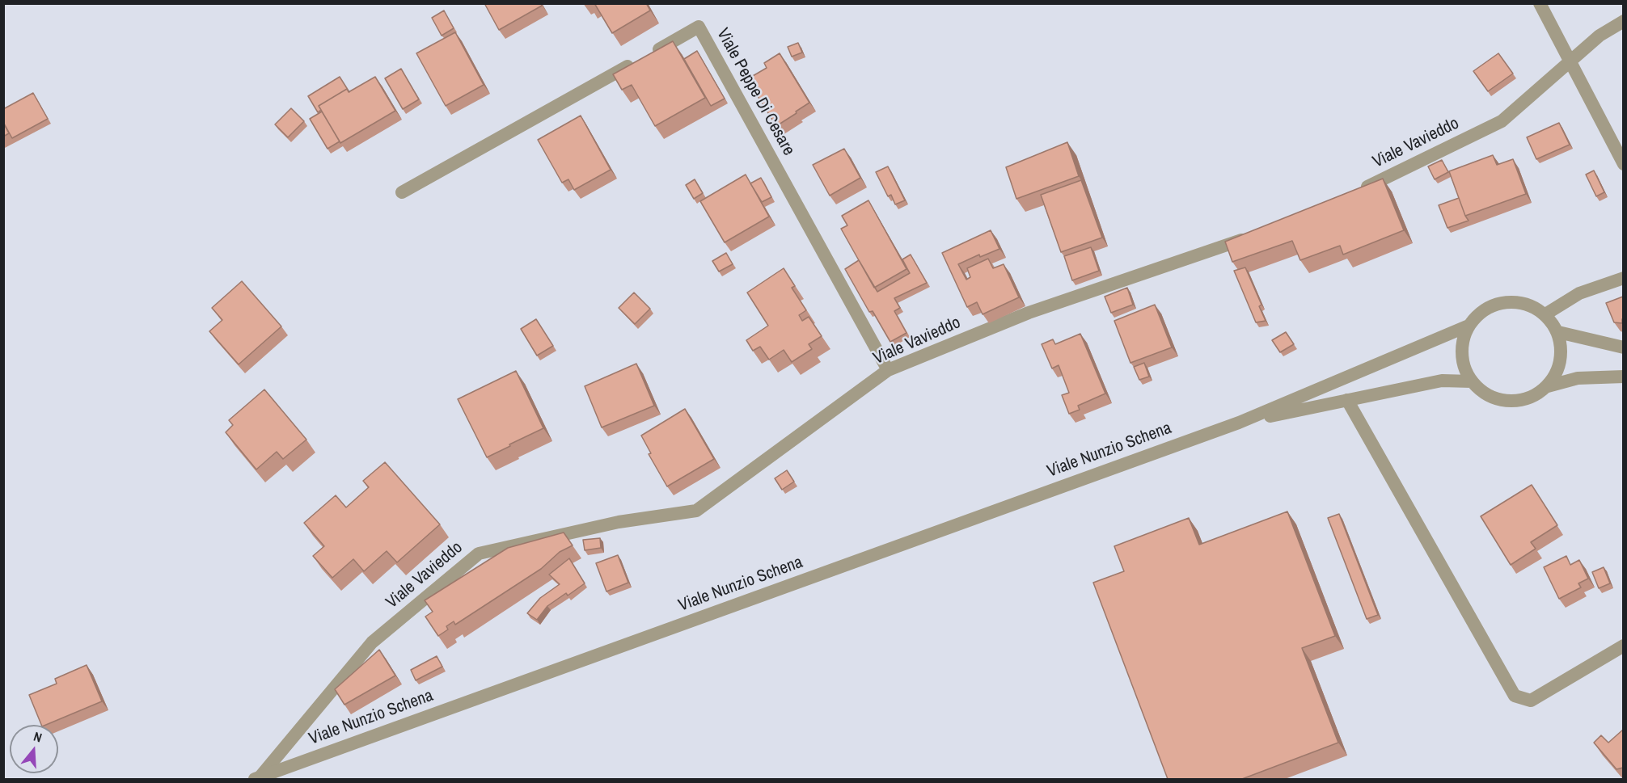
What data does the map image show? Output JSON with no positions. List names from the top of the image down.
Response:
{
  "streets": {
    "street": ["Viale Peppe Di Cesare", "Viale Vavieddo", "Viale Nunzio Schena"]
  },
  "crossings": [
    ["Viale Peppe Di Cesare", "Viale Vavieddo"],
    ["Viale Vavieddo", "Viale Nunzio Schena"]
  ],
  "north": "top"
}
